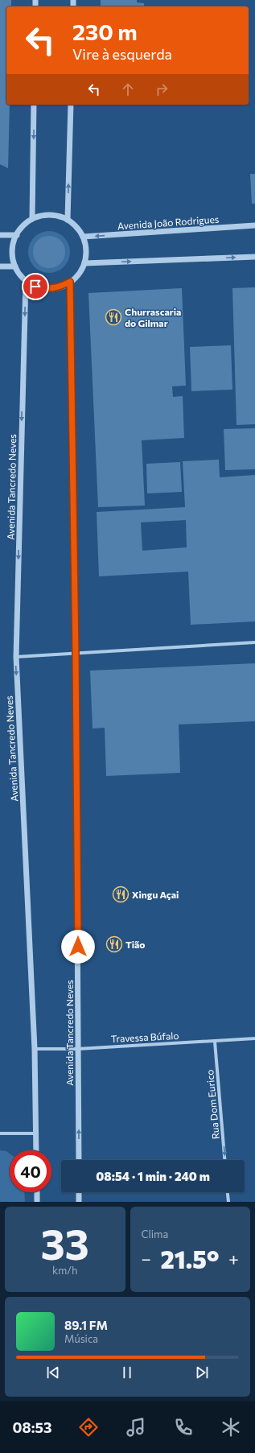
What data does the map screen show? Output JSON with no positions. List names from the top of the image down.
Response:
{
  "streets": {
    "street": [
      "Avenida João Rodrigues",
      "Avenida Tancredo Neves",
      "Travessa Búfalo",
      "Rua Dom Eurico"
    ]
  },
  "crossings": [
    ["Avenida João Rodrigues", "Avenida Tancredo Neves"],
    ["Avenida Tancredo Neves", "Travessa Búfalo"],
    ["Travessa Búfalo", "Rua Dom Eurico"]
  ],
  "one_way": ["Rua Dom Eurico"],
  "places": {
    "restaurant": ["Churrascaria do Gilmar", "Xingu Açai", "Tião"]
  },
  "page": {
    "turn": ["230 m", "Vire à esquerda"],
    "limit": "40",
    "trip": "08:54 · 1 min · 240 m",
    "tile": [
      ["33", "km/h"],
      "Clima"
    ],
    "heat": ["−", "21.5°", "+"],
    "song": ["89.1 FM", "Música"],
    "tabs": "08:53"
  }
}
